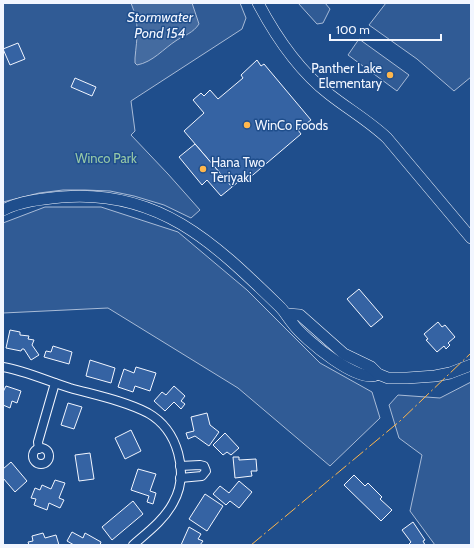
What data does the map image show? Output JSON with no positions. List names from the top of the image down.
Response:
{
  "water": ["Stormwater Pond 154"],
  "parks": ["Winco Park"],
  "places": ["Panther Lake Elementary", "WinCo Foods", "Hana Two Teriyaki"],
  "scale_bar": "100 m"
}
